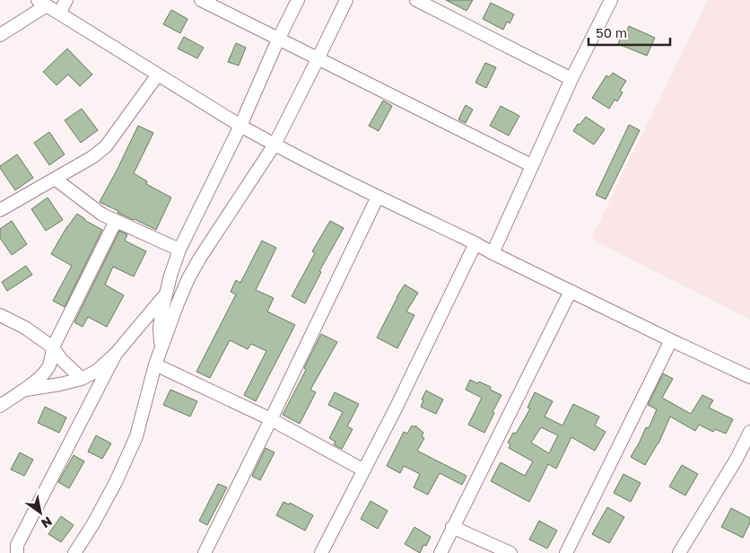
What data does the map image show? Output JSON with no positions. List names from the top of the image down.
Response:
{
  "scale_bar": "50 m",
  "north": "bottom right"
}
